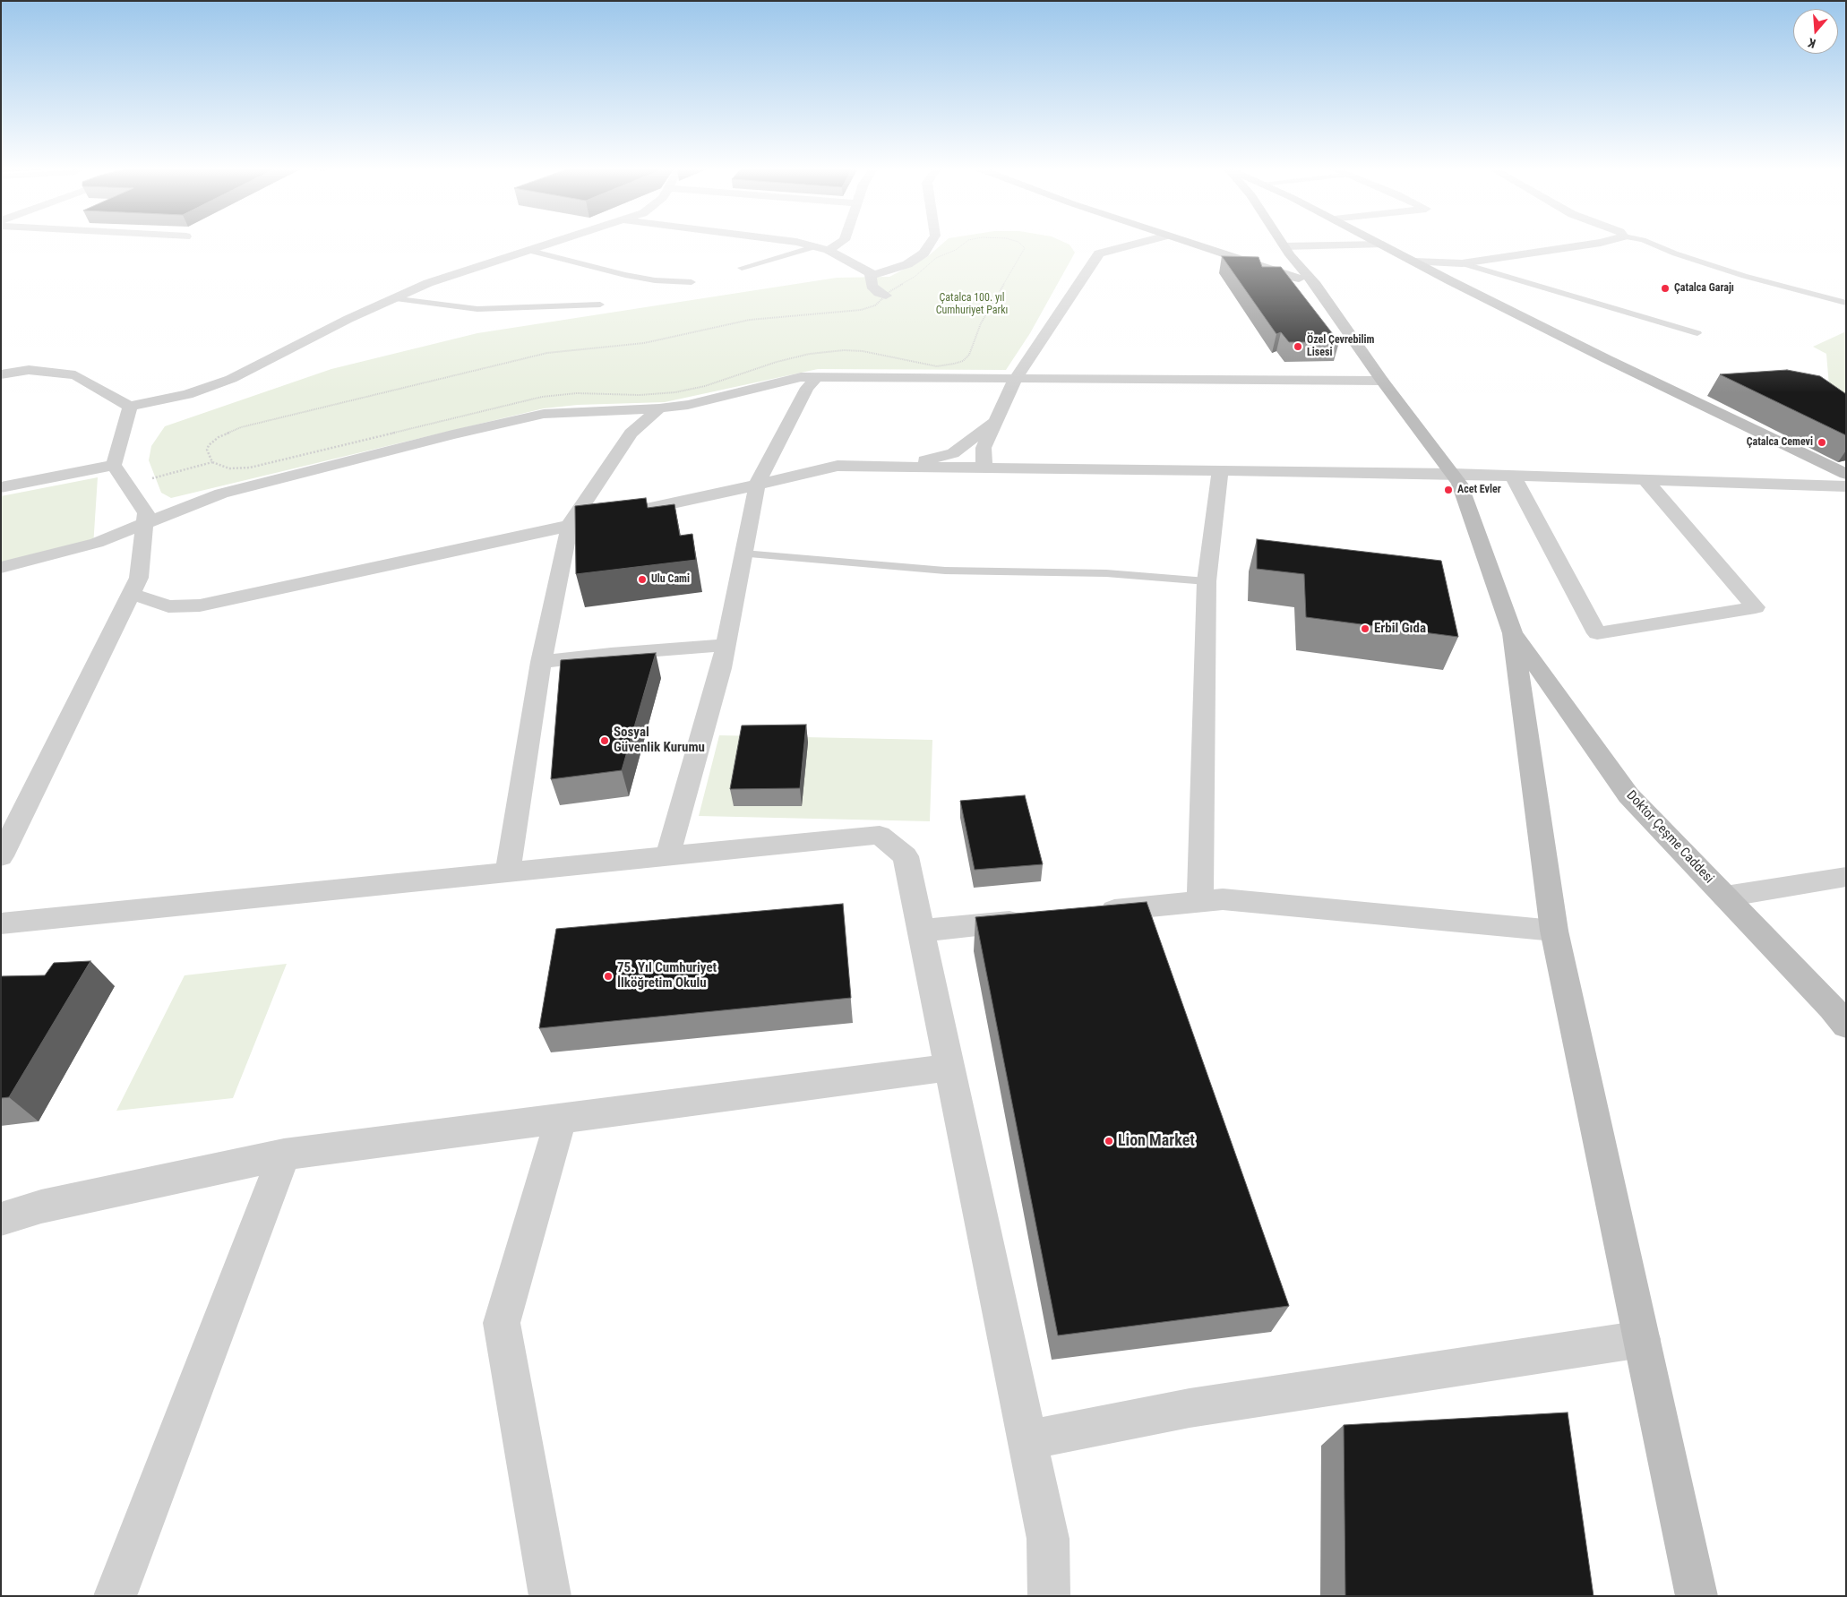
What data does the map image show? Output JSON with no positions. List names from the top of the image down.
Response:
{
  "streets": {
    "street": ["Doktor Çeşme Caddesi"]
  },
  "parks": ["Çatalca 100. yıl Cumhuriyet Parkı"],
  "places": [
    "Çatalca Garajı",
    "Özel Çevrebilim Lisesi",
    "Çatalca Cemevi",
    "Acet Evler",
    "Ulu Cami",
    "Erbil Gıda",
    "Sosyal Güvenlik Kurumu",
    "75. Yıl Cumhuriyet İlköğretim Okulu",
    "Lion Market"
  ],
  "north": "bottom"
}
